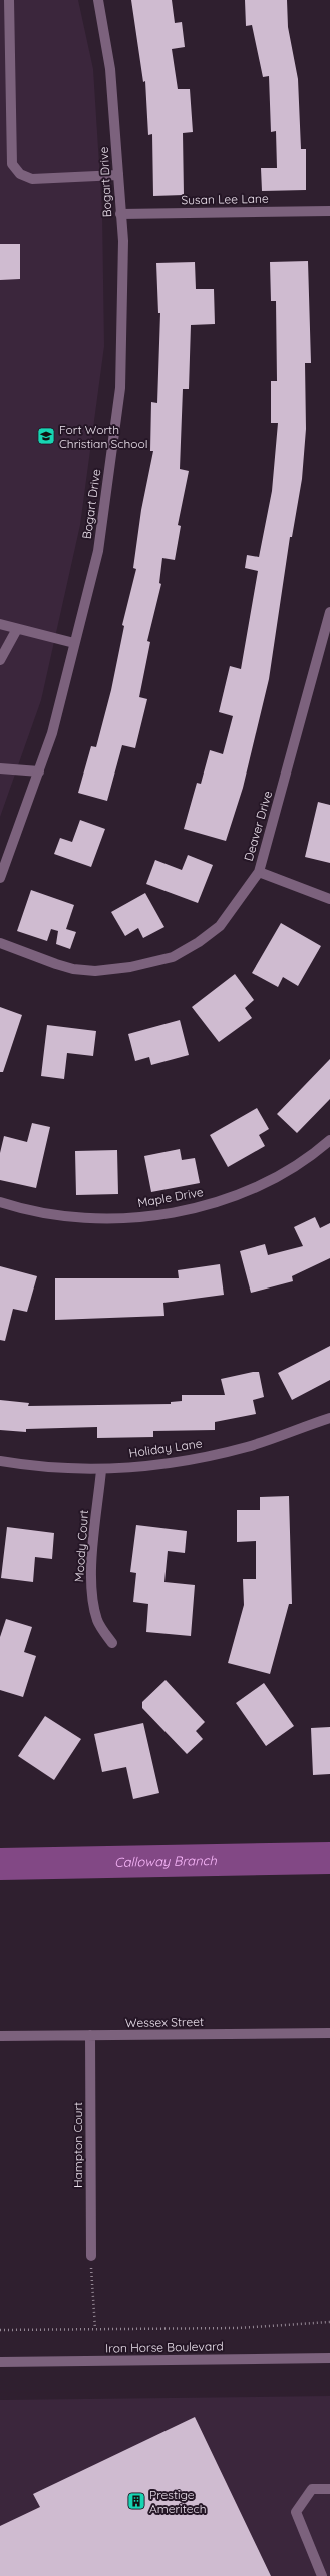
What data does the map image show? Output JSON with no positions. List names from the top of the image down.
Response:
{
  "streets": {
    "street": [
      "Bogart Drive",
      "Susan Lee Lane",
      "Deaver Drive",
      "Maple Drive",
      "Holiday Lane",
      "Moody Court",
      "Wessex Street",
      "Hampton Court",
      "Iron Horse Boulevard"
    ]
  },
  "crossings": [
    ["Bogart Drive", "Susan Lee Lane"],
    ["Holiday Lane", "Moody Court"],
    ["Wessex Street", "Hampton Court"]
  ],
  "water": ["Calloway Branch"],
  "places": {
    "school or university": ["Fort Worth Christian School"],
    "building": ["Prestige Ameritech"]
  }
}
